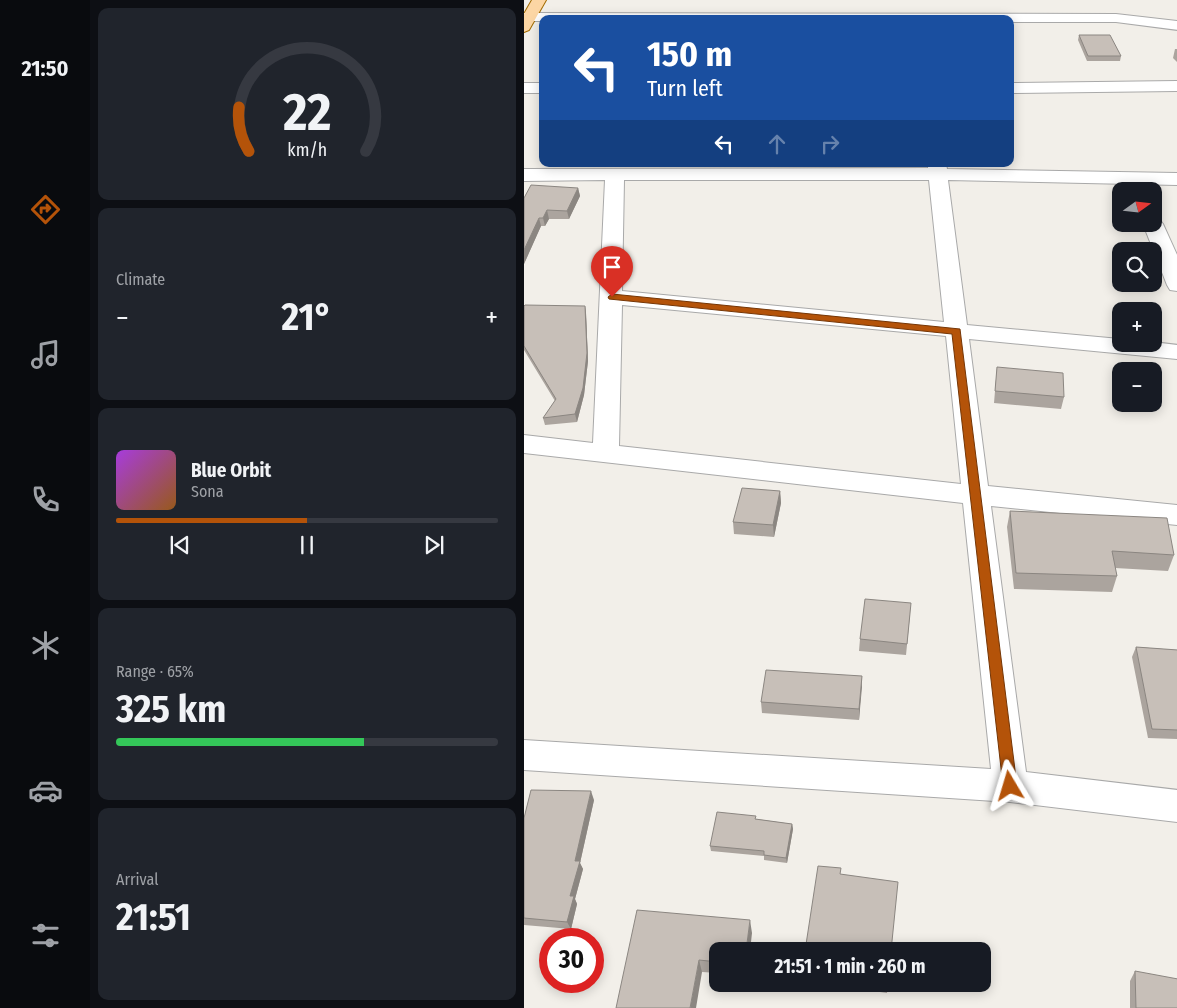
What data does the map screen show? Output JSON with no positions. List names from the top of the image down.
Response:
{
  "north": "right",
  "page": {
    "tabs": "21:50",
    "turn": ["150 m", "Turn left"],
    "map_buttons": ["+", "−"],
    "tile": [
      "Climate",
      ["Range · 65%", "325 km"],
      ["Arrival", "21:51"]
    ],
    "heat": ["−", "21°", "+"],
    "song": ["Blue Orbit", "Sona"],
    "limit": "30",
    "trip": "21:51 · 1 min · 260 m",
    "gauge": ["22", "km/h"]
  }
}
